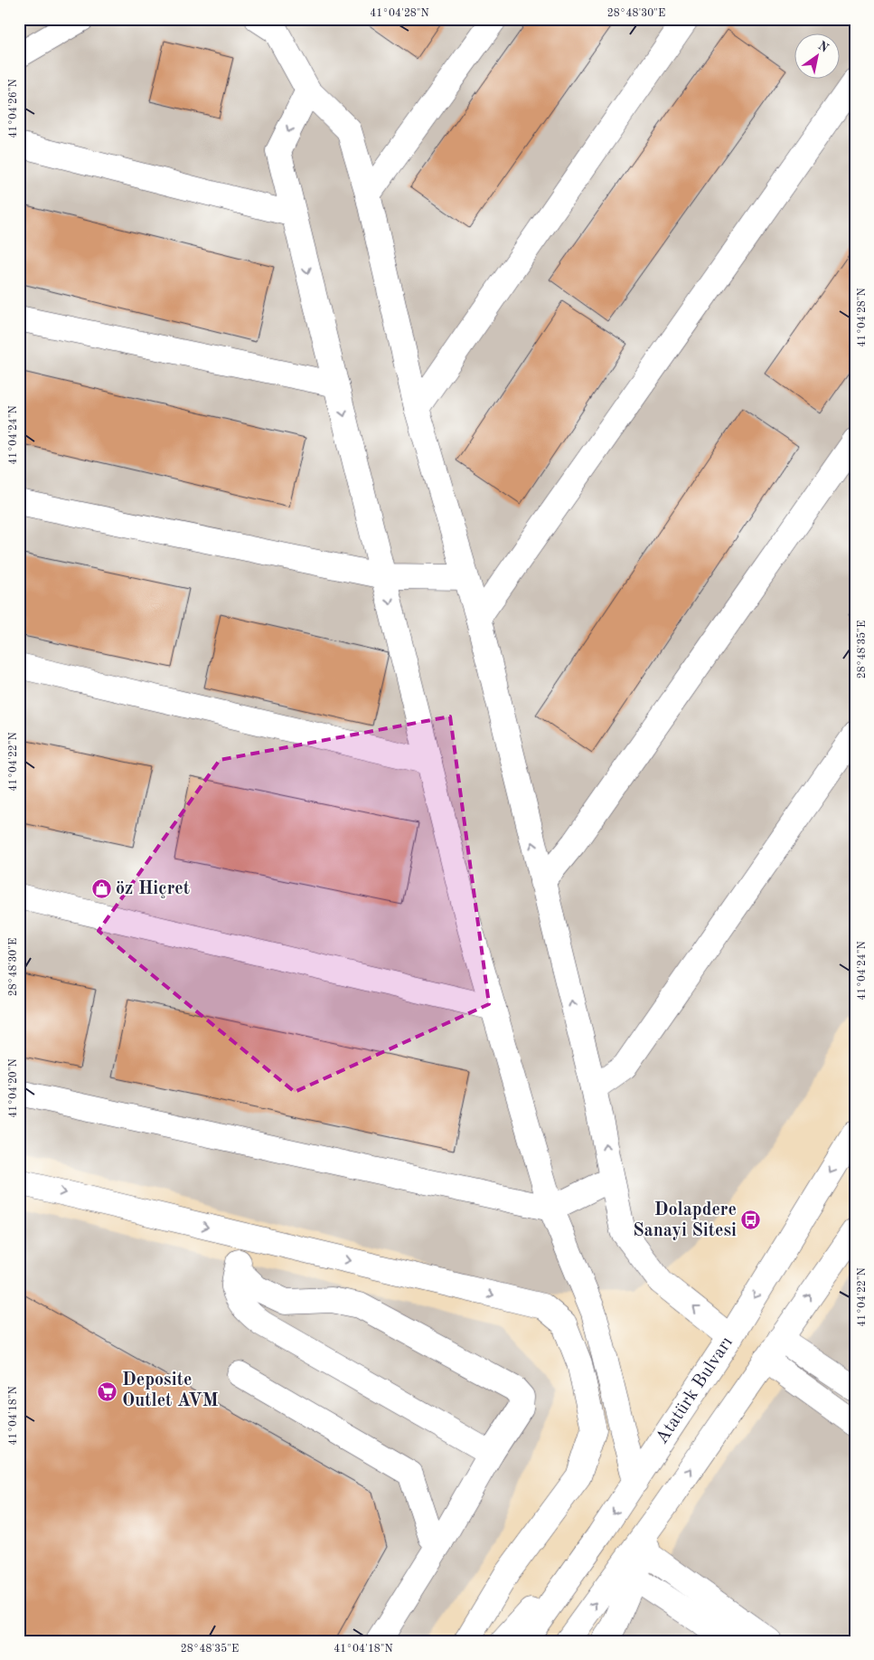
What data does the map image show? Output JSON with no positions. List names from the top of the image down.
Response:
{
  "streets": {
    "main road": ["Atatürk Bulvarı"]
  },
  "places": {
    "shop": ["öz Hiçret"],
    "bus stop": ["Dolapdere Sanayi Sitesi"],
    "supermarket": ["Deposite Outlet AVM"]
  },
  "north": "top right",
  "coordinates": [
    "41°04'28\"N",
    "28°48'30\"E",
    "41°04'26\"N",
    "41°04'24\"N",
    "28°48'35\"E",
    "41°04'22\"N",
    "41°04'20\"N",
    "41°04'18\"N"
  ]
}
